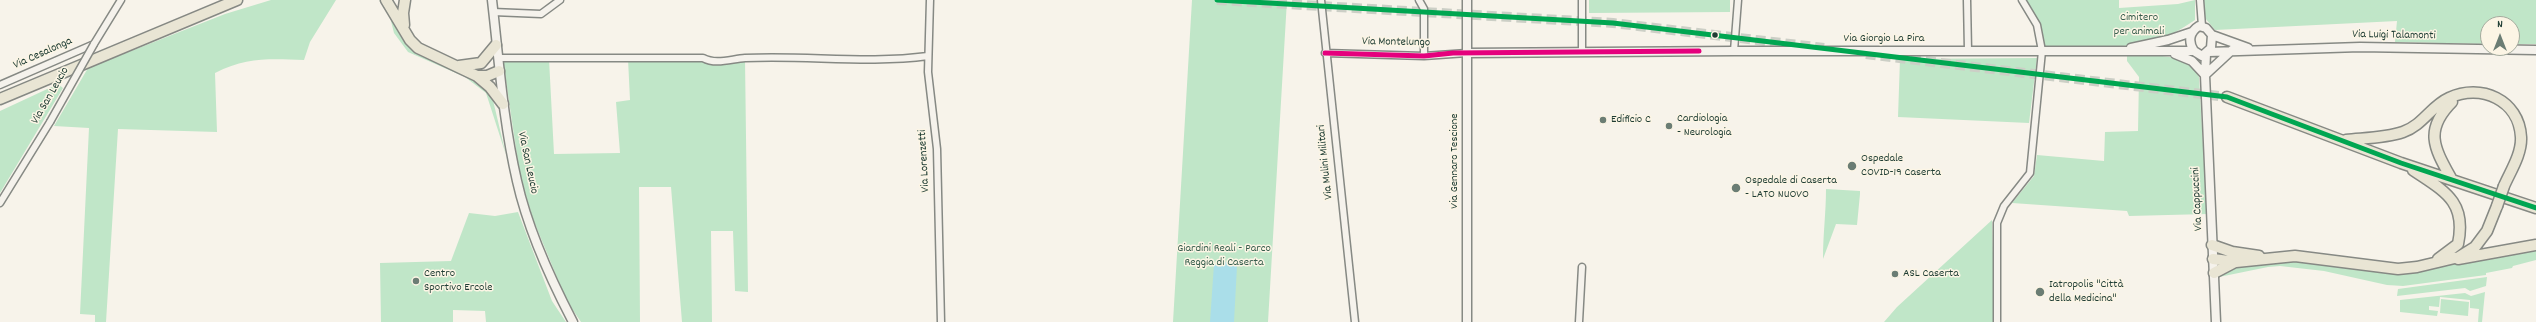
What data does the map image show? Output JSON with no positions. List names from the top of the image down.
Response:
{
  "streets": {
    "street": [
      "Via Luigi Talamonti",
      "Via Giorgio La Pira",
      "Via Montelungo",
      "Via Cesalonga",
      "Via San Leucio",
      "Via Lorenzetti",
      "Via Gennaro Tescione",
      "Via Mulini Militari",
      "Via Cappuccini"
    ]
  },
  "crossings": [
    ["Via Luigi Talamonti", "Via Giorgio La Pira"],
    ["Via Luigi Talamonti", "Via Cappuccini"],
    ["Via Giorgio La Pira", "Via Montelungo"],
    ["Via Giorgio La Pira", "Via Gennaro Tescione"],
    ["Via Giorgio La Pira", "Via Cappuccini"],
    ["Via Montelungo", "Via Gennaro Tescione"],
    ["Via Montelungo", "Via Mulini Militari"],
    ["Via Cesalonga", "Via San Leucio"]
  ],
  "parks": ["Cimitero per animali", "Giardini Reali - Parco Reggia di Caserta"],
  "places": [
    "Edificio C",
    "Cardiologia - Neurologia",
    "Ospedale COVID-19 Caserta",
    "Ospedale di Caserta - LATO NUOVO",
    "ASL Caserta",
    "Centro Sportivo Ercole",
    "Iatropolis \"Città della Medicina\""
  ],
  "north": "top"
}
